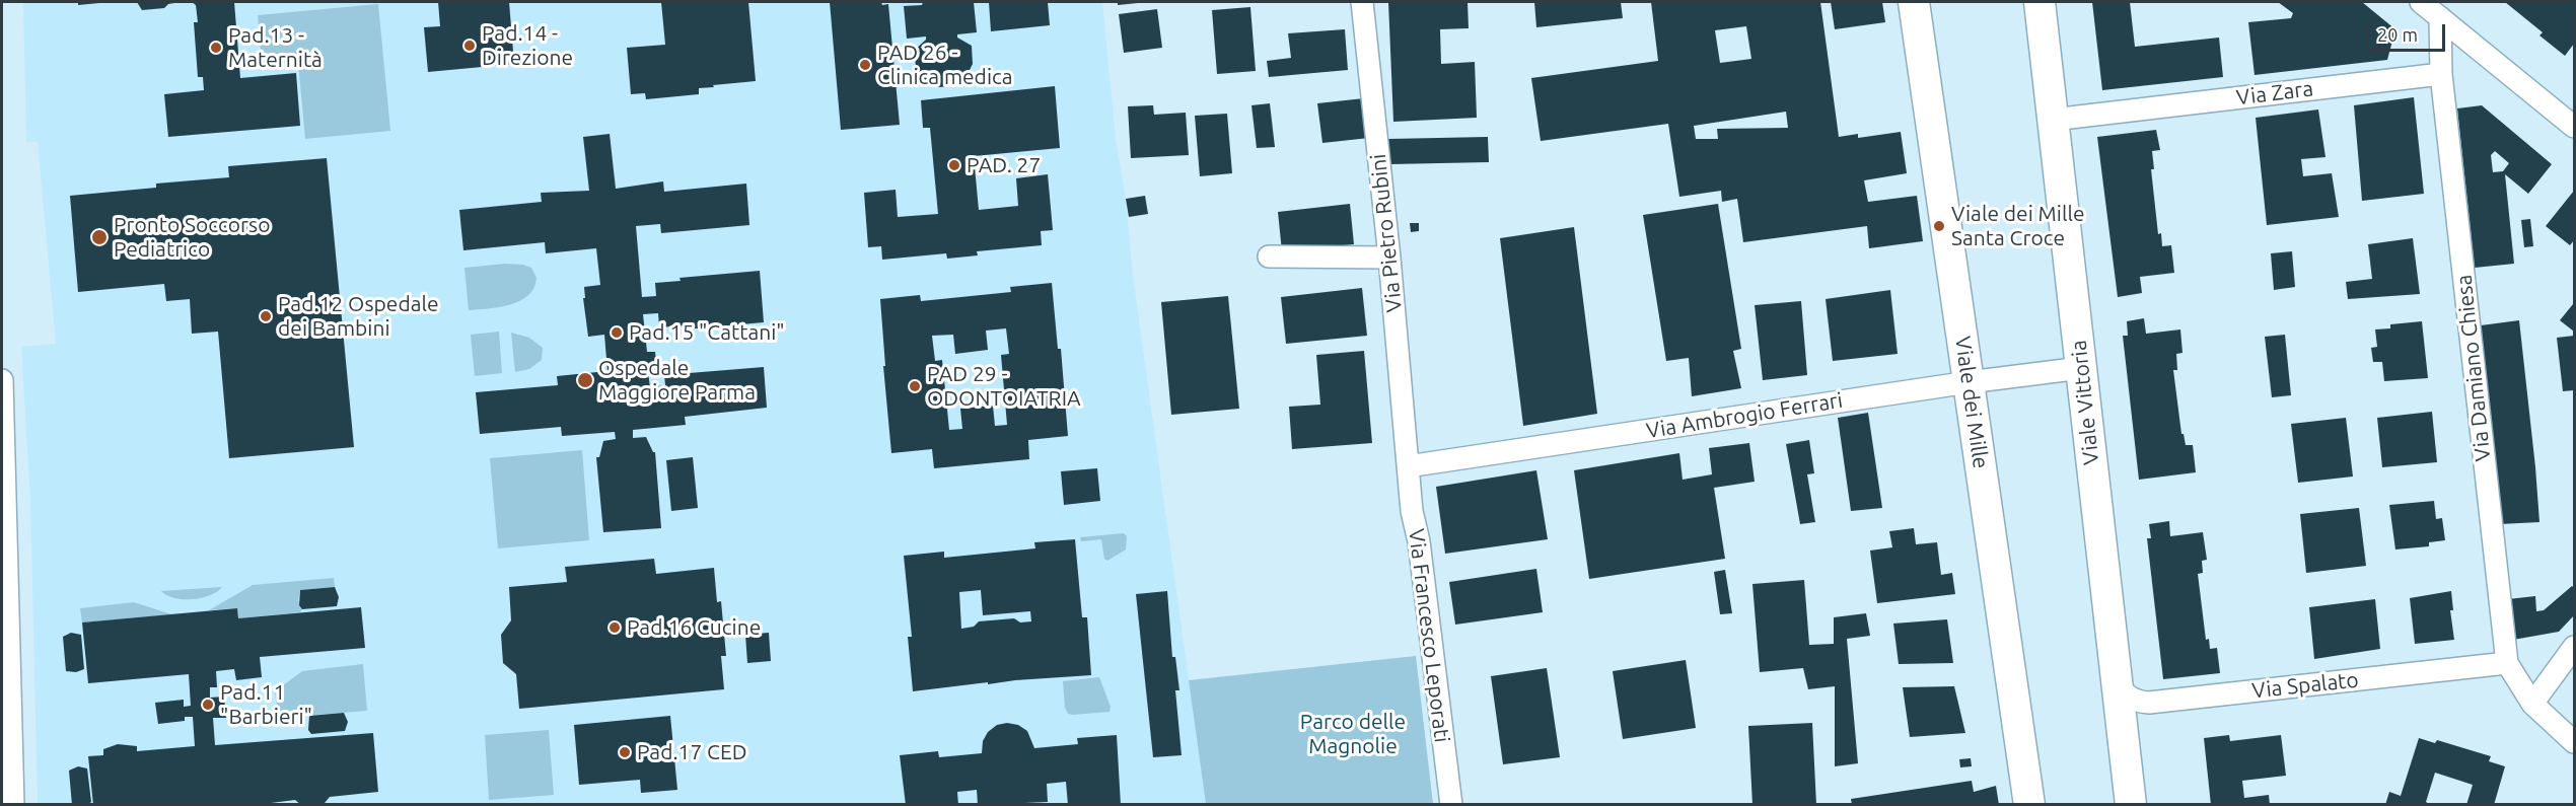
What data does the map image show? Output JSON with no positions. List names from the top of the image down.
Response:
{
  "streets": {
    "main road": ["Viale dei Mille", "Viale Vittoria"],
    "street": [
      "Via Zara",
      "Via Pietro Rubini",
      "Via Damiano Chiesa",
      "Via Ambrogio Ferrari",
      "Via Francesco Leporati",
      "Via Spalato"
    ]
  },
  "crossings": [
    ["Via Zara", "Via Damiano Chiesa"],
    ["Via Zara", "Viale Vittoria"],
    ["Via Pietro Rubini", "Via Ambrogio Ferrari"],
    ["Via Pietro Rubini", "Via Francesco Leporati"],
    ["Via Damiano Chiesa", "Via Spalato"],
    ["Viale dei Mille", "Via Ambrogio Ferrari"],
    ["Viale Vittoria", "Via Ambrogio Ferrari"],
    ["Viale Vittoria", "Via Spalato"],
    ["Via Ambrogio Ferrari", "Via Francesco Leporati"]
  ],
  "parks": ["Parco delle Magnolie"],
  "places": [
    "Pad.14 - Direzione",
    "Pad.13 - Maternità",
    "PAD 26 - Clinica medica",
    "PAD. 27",
    "Viale dei Mille Santa Croce",
    "Pronto Soccorso Pediatrico",
    "Pad.12 Ospedale dei Bambini",
    "Pad.15 \"Cattani\"",
    "Ospedale Maggiore Parma",
    "PAD 29 - ODONTOIATRIA",
    "Pad.16 Cucine",
    "Pad.11 \"Barbieri\"",
    "Pad.17 CED"
  ],
  "scale_bar": "20 m"
}
